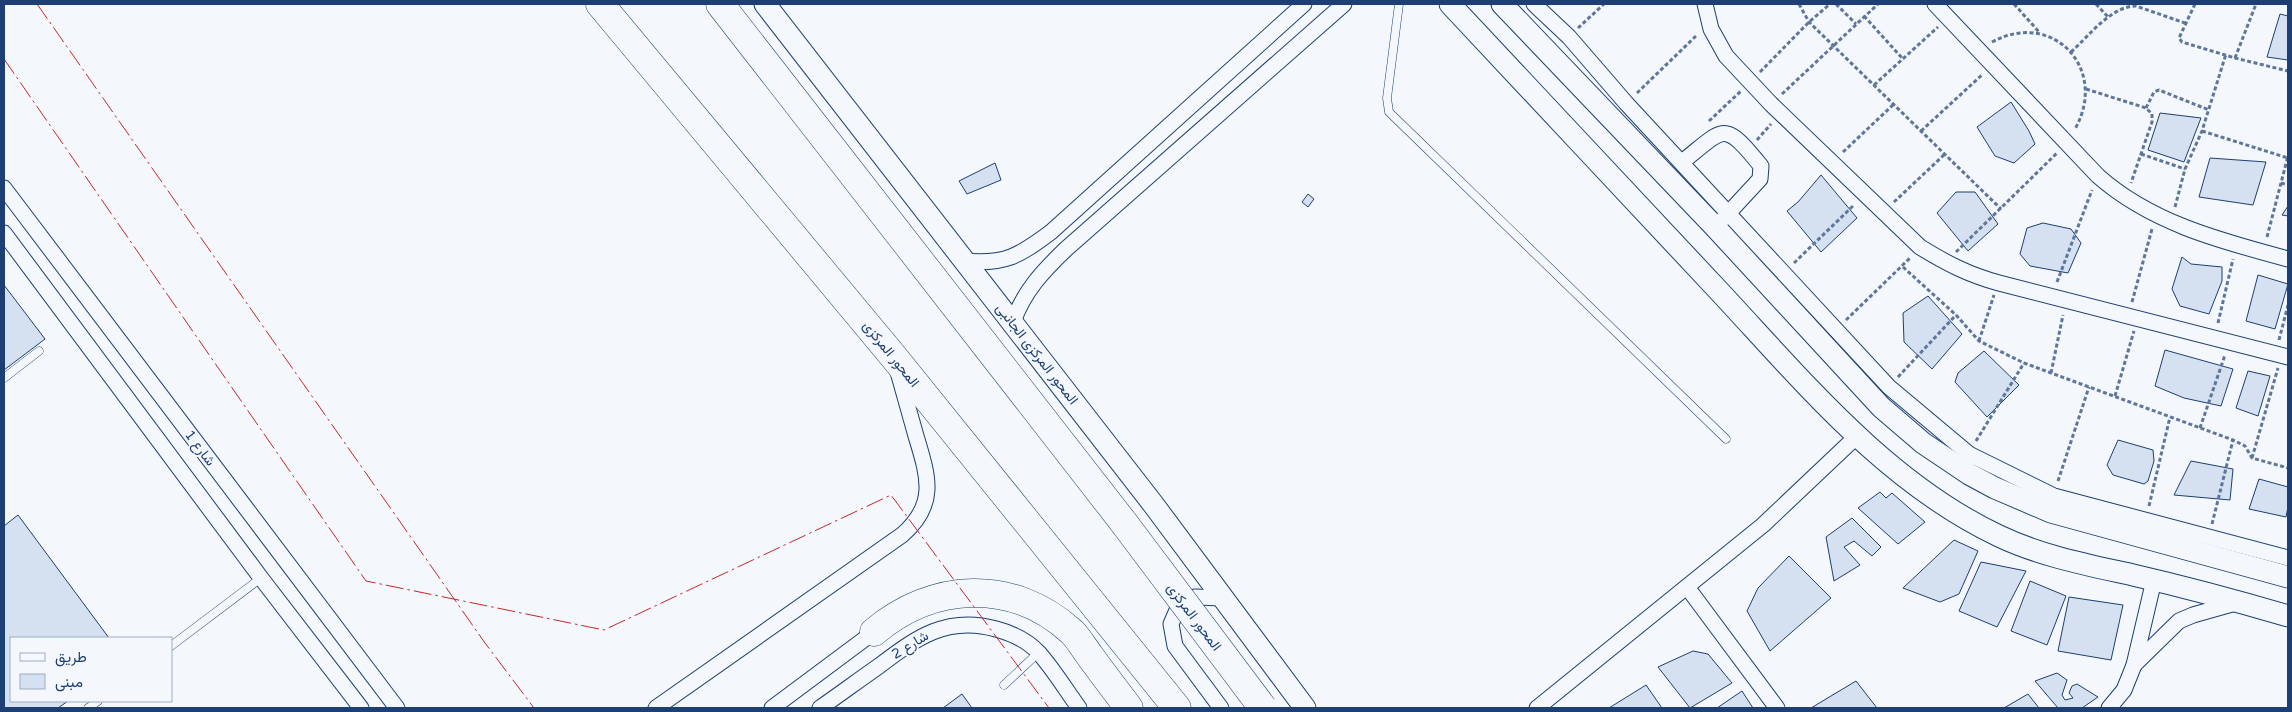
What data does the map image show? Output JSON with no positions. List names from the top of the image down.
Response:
{
  "streets": {
    "highway": ["المحور المركزى"],
    "street": ["المحور المركزى الجانبى", "شارع 1", "شارع 2"]
  },
  "legend": ["طريق", "مبنى"]
}
